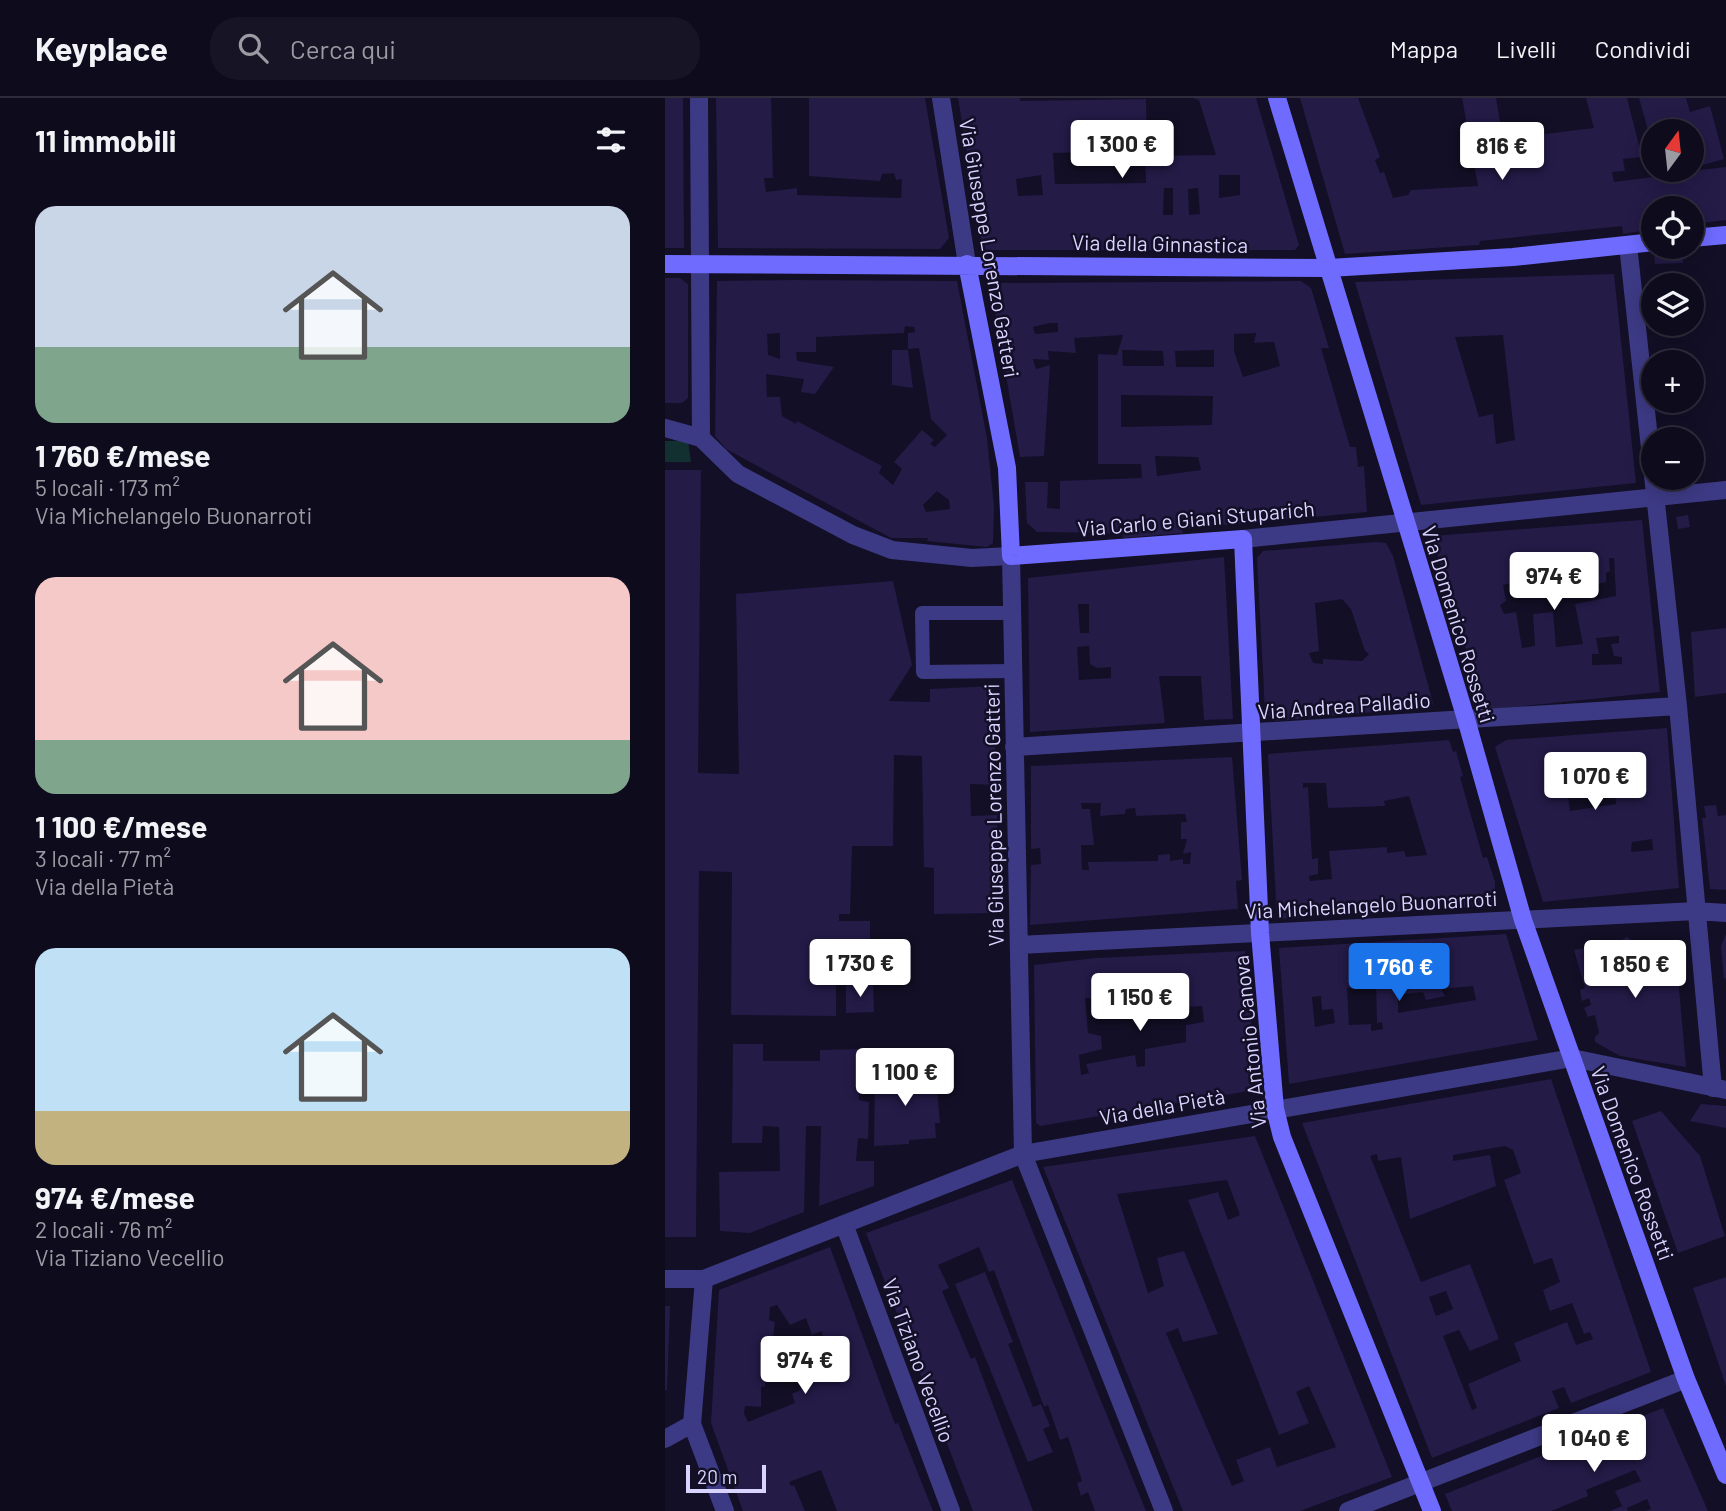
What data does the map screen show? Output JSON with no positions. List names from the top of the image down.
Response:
{
  "streets": {
    "main road": [
      "Via della Ginnastica",
      "Via Giuseppe Lorenzo Gatteri",
      "Via Carlo e Giani Stuparich",
      "Via Domenico Rossetti",
      "Via Antonio Canova"
    ],
    "street": [
      "Via Andrea Palladio",
      "Via Michelangelo Buonarroti",
      "Via della Pietà",
      "Via Tiziano Vecellio"
    ]
  },
  "crossings": [
    ["Via della Ginnastica", "Via Giuseppe Lorenzo Gatteri"],
    ["Via della Ginnastica", "Via Domenico Rossetti"],
    ["Via Giuseppe Lorenzo Gatteri", "Via Carlo e Giani Stuparich"],
    ["Via Giuseppe Lorenzo Gatteri", "Via Andrea Palladio"],
    ["Via Giuseppe Lorenzo Gatteri", "Via Michelangelo Buonarroti"],
    ["Via Giuseppe Lorenzo Gatteri", "Via della Pietà"],
    ["Via Carlo e Giani Stuparich", "Via Domenico Rossetti"],
    ["Via Carlo e Giani Stuparich", "Via Antonio Canova"],
    ["Via Domenico Rossetti", "Via Andrea Palladio"],
    ["Via Domenico Rossetti", "Via Michelangelo Buonarroti"],
    ["Via Domenico Rossetti", "Via della Pietà"],
    ["Via Andrea Palladio", "Via Antonio Canova"],
    ["Via Michelangelo Buonarroti", "Via Antonio Canova"],
    ["Via Antonio Canova", "Via della Pietà"],
    ["Via della Pietà", "Via Tiziano Vecellio"]
  ],
  "scale_bar": "20 m",
  "north": "top",
  "page": {
    "header": "Keyplace",
    "search": "Cerca qui",
    "nav": ["Mappa", "Livelli", "Condividi"],
    "heading": "11 immobili",
    "map_buttons": ["+", "−"],
    "price": [
      "1 300 €",
      "816 €",
      "974 €",
      "1 070 €",
      "1 730 €",
      "1 850 €",
      "1 760 €",
      "1 150 €",
      "1 100 €",
      "974 €",
      "1 040 €"
    ],
    "list": [
      {
        "name": "1 760 €/mese",
        "note": "5 locali · 173 m² · Via Michelangelo Buonarroti"
      },
      {
        "name": "1 100 €/mese",
        "note": "3 locali · 77 m² · Via della Pietà"
      },
      {
        "name": "974 €/mese",
        "note": "2 locali · 76 m² · Via Tiziano Vecellio"
      }
    ],
    "scale": "20 m"
  }
}
